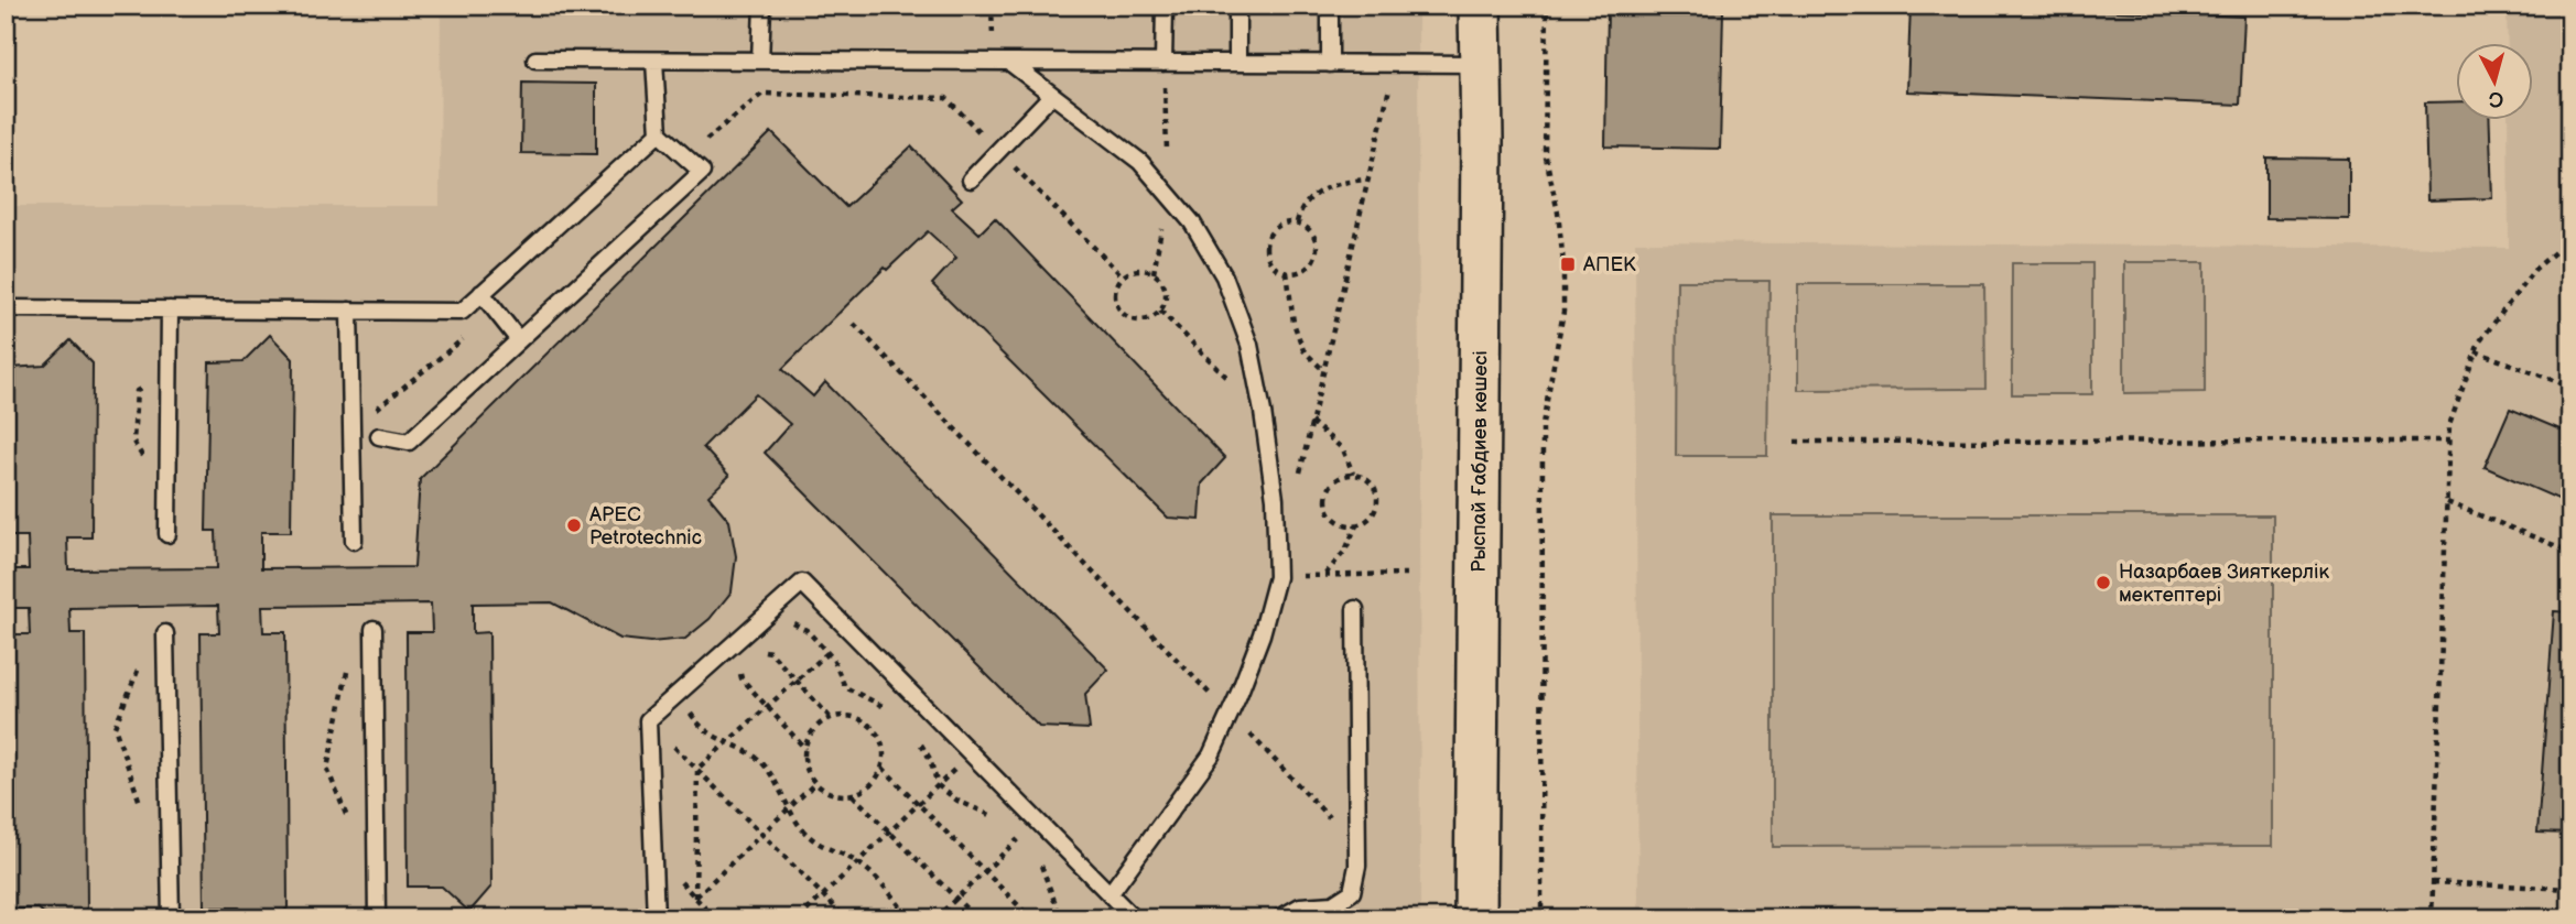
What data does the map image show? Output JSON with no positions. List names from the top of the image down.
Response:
{
  "streets": {
    "street": ["Рыспай Ғабдиев көшесі"]
  },
  "places": {
    "transit": ["АПЕК"],
    "other": ["APEC Petrotechnic", "Назарбаев Зияткерлік мектептері"]
  },
  "north": "bottom"
}
